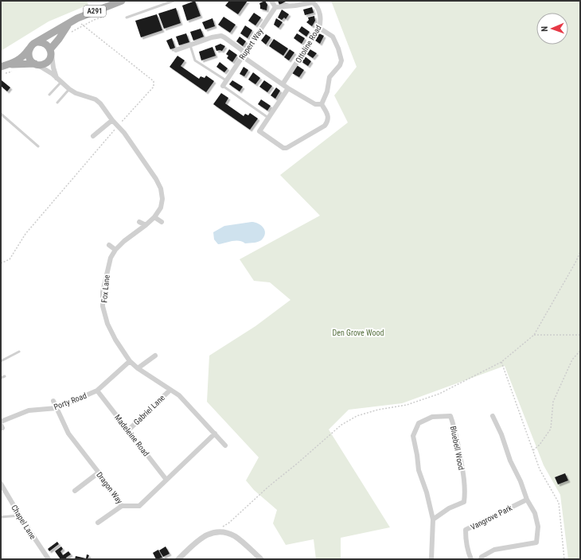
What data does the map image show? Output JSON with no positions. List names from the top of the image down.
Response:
{
  "streets": {
    "main road": ["A291"],
    "street": [
      "Rupert Way",
      "Ottoline Road",
      "Fox Lane",
      "Porty Road",
      "Gabriel Lane",
      "Madeleine Road",
      "Bluebell Wood",
      "Dragon Way",
      "Vangrove Park",
      "Chapel Lane"
    ]
  },
  "crossings": [
    ["A291", "Fox Lane"],
    ["Rupert Way", "Ottoline Road"],
    ["Fox Lane", "Porty Road"],
    ["Fox Lane", "Gabriel Lane"],
    ["Fox Lane", "Dragon Way"],
    ["Porty Road", "Madeleine Road"],
    ["Porty Road", "Dragon Way"],
    ["Gabriel Lane", "Madeleine Road"],
    ["Madeleine Road", "Dragon Way"]
  ],
  "parks": ["Den Grove Wood"],
  "north": "left"
}
